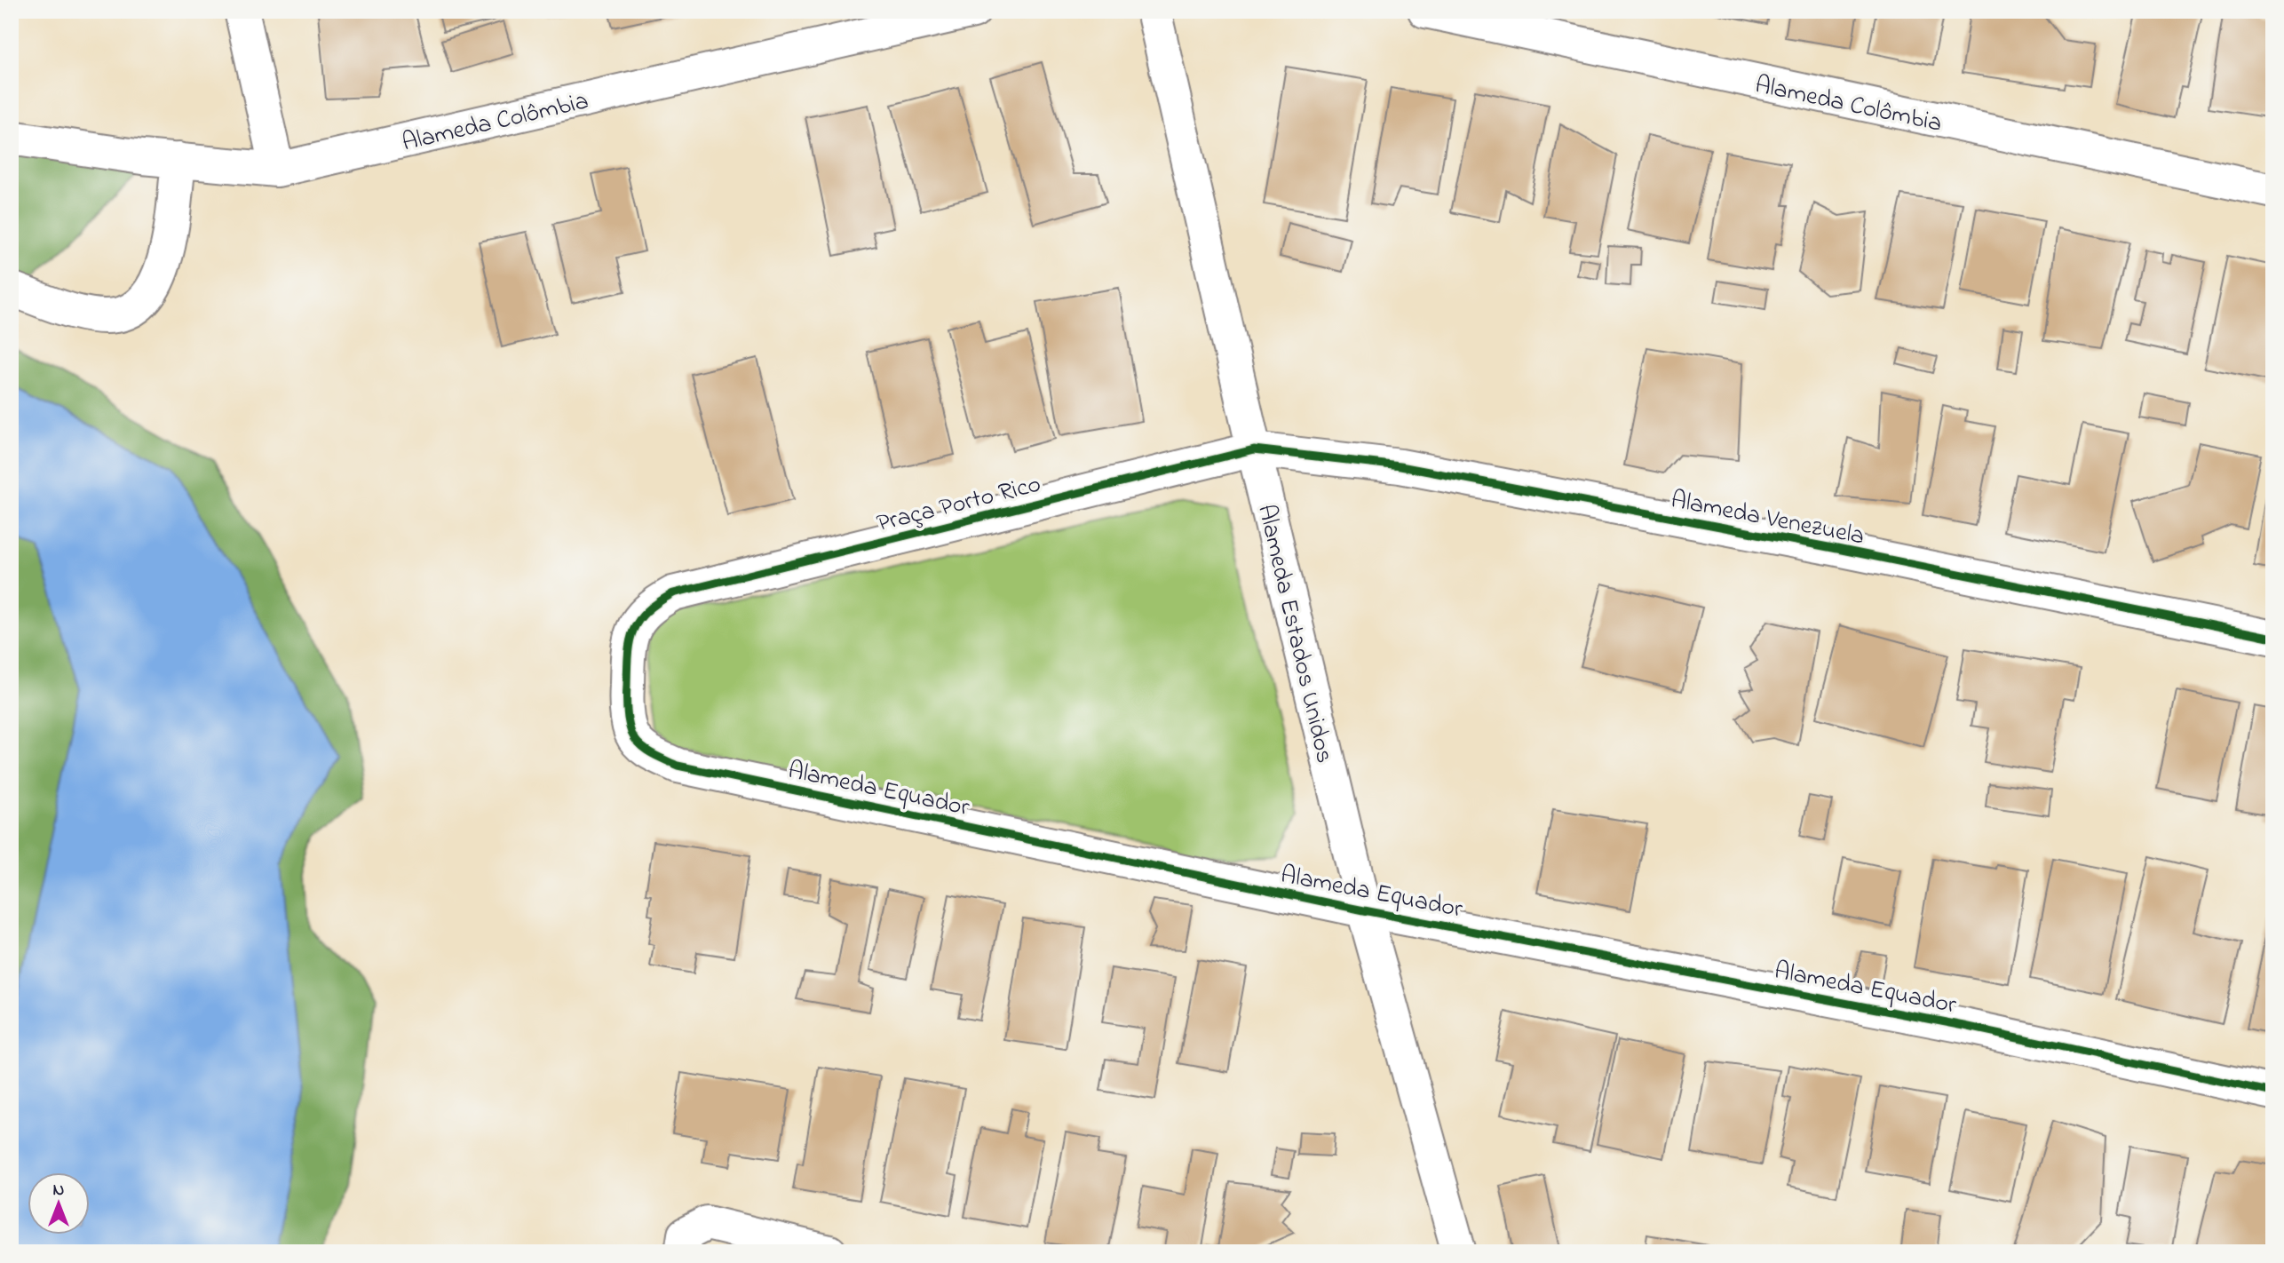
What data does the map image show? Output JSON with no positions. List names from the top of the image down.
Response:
{
  "streets": {
    "street": [
      "Alameda Colômbia",
      "Praça Porto Rico",
      "Alameda Venezuela",
      "Alameda Estados Unidos",
      "Alameda Equador"
    ]
  },
  "crossings": [
    ["Praça Porto Rico", "Alameda Venezuela"],
    ["Praça Porto Rico", "Alameda Estados Unidos"],
    ["Praça Porto Rico", "Alameda Equador"],
    ["Alameda Venezuela", "Alameda Estados Unidos"],
    ["Alameda Estados Unidos", "Alameda Equador"]
  ],
  "north": "top"
}
